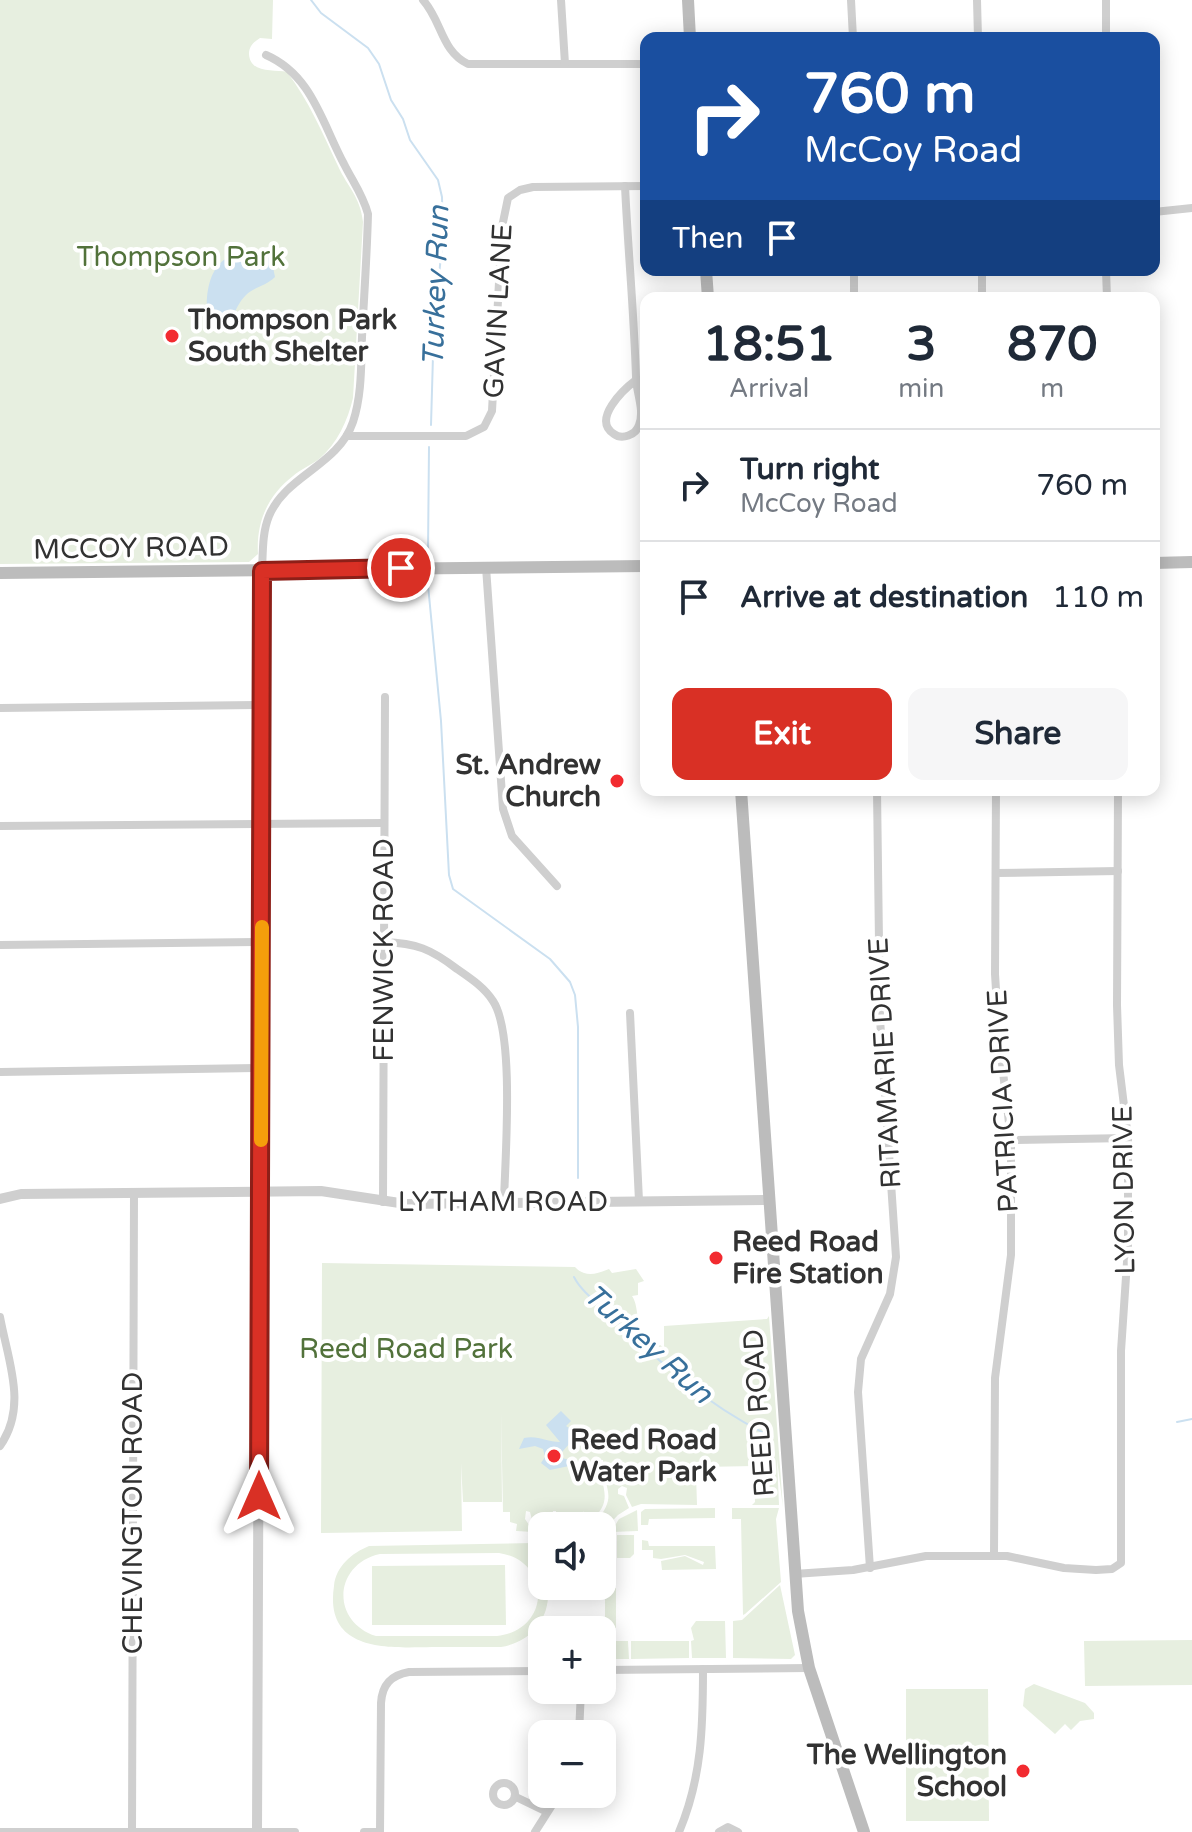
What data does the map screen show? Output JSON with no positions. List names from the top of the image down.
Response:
{
  "streets": {
    "main road": ["MCCOY ROAD", "REED ROAD"],
    "street": [
      "GAVIN LANE",
      "FENWICK ROAD",
      "RITAMARIE DRIVE",
      "PATRICIA DRIVE",
      "LYON DRIVE",
      "LYTHAM ROAD",
      "CHEVINGTON ROAD"
    ]
  },
  "crossings": [
    ["FENWICK ROAD", "LYTHAM ROAD"],
    ["PATRICIA DRIVE", "LYON DRIVE"],
    ["LYTHAM ROAD", "REED ROAD"],
    ["LYTHAM ROAD", "CHEVINGTON ROAD"]
  ],
  "water": ["Turkey Run"],
  "parks": ["Thompson Park", "Reed Road Park"],
  "places": [
    "Thompson Park South Shelter",
    "St. Andrew Church",
    "Reed Road Fire Station",
    "Reed Road Water Park",
    "The Wellington School"
  ],
  "page": {
    "turn": ["760 m", "McCoy Road"],
    "then": "Then",
    "eta": [
      "18:51",
      "Arrival",
      "3",
      "min",
      "870",
      "m"
    ],
    "list": [
      {
        "name": "Turn right",
        "note": "McCoy Road",
        "value": "760 m"
      },
      {
        "name": "Arrive at destination",
        "value": "110 m"
      }
    ],
    "buttons": ["Exit", "Share"],
    "map_buttons": ["+", "−"]
  }
}
